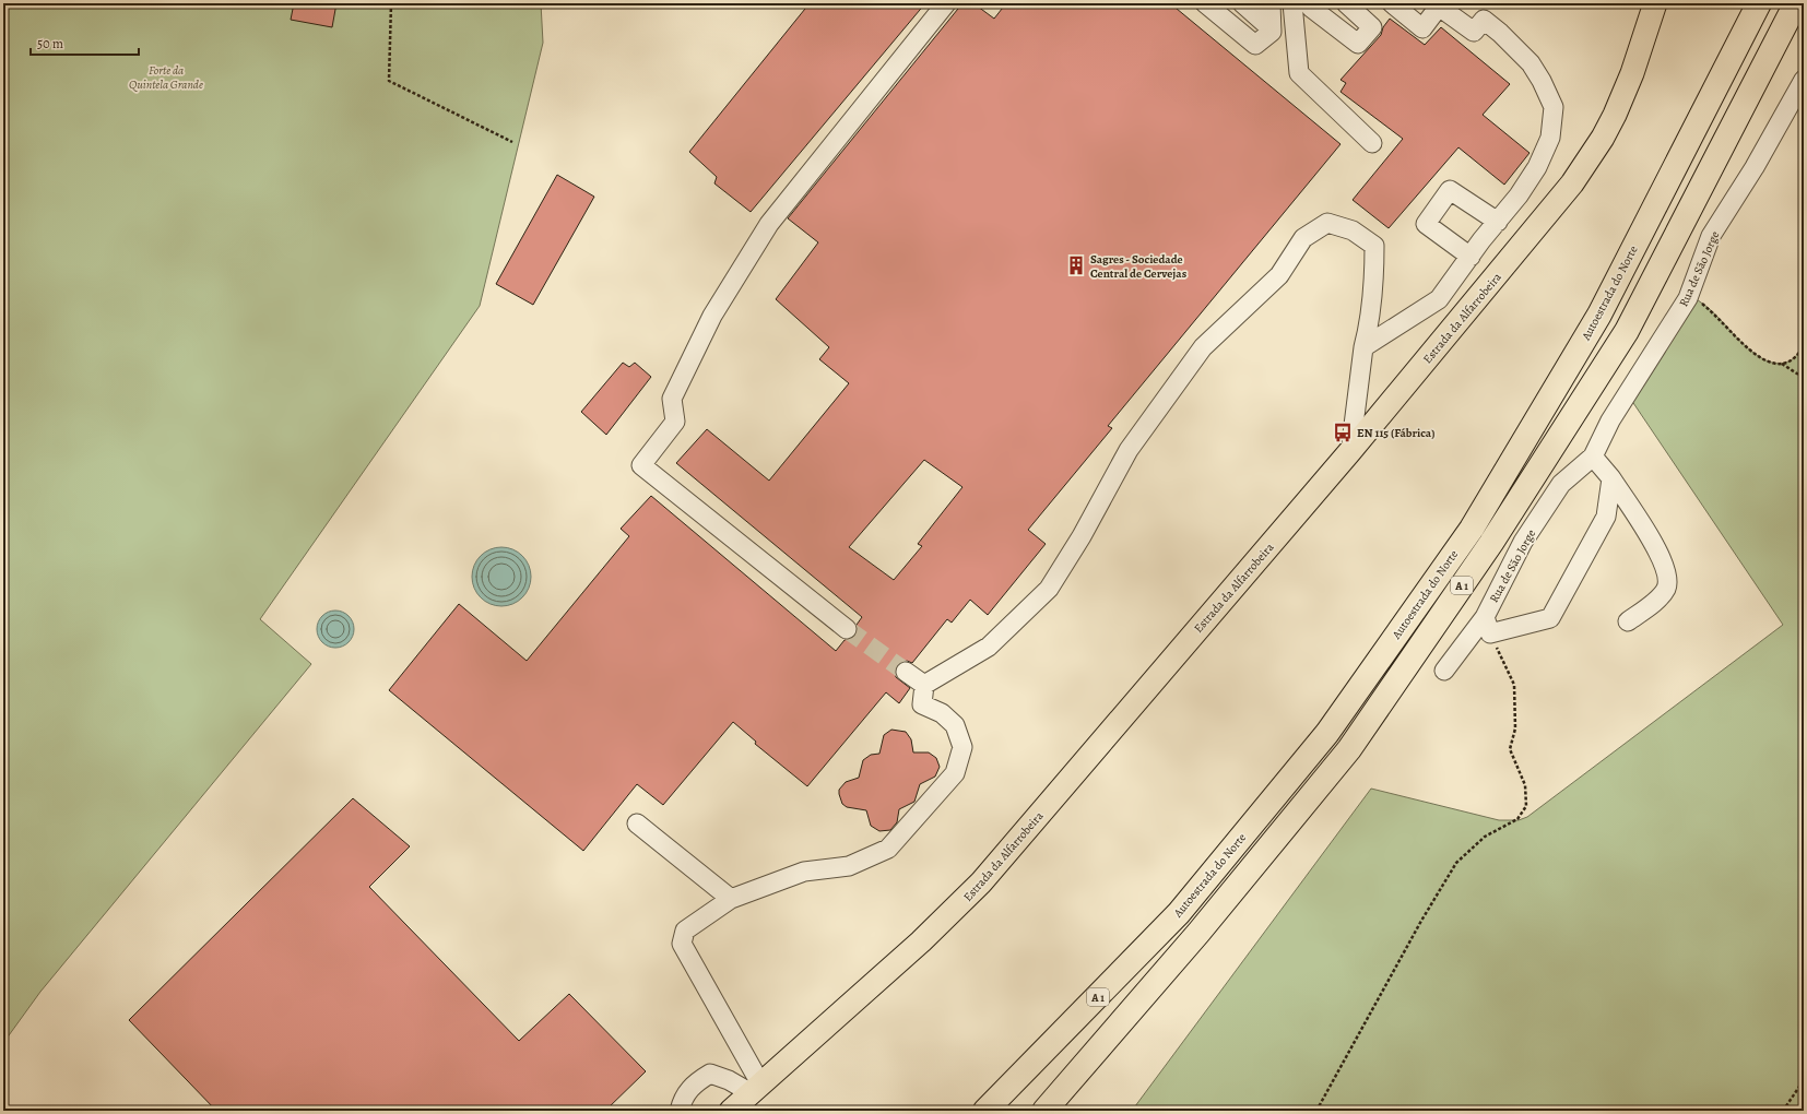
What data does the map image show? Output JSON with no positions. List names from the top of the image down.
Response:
{
  "streets": {
    "highway": ["Autoestrada do Norte", "A 1"],
    "main road": ["Estrada da Alfarrobeira"],
    "street": ["Rua de São Jorge"]
  },
  "parks": ["Forte da Quintela Grande"],
  "places": {
    "building": ["Sagres - Sociedade Central de Cervejas"],
    "bus stop": ["EN 115 (Fábrica)"]
  },
  "scale_bar": "50 m"
}
